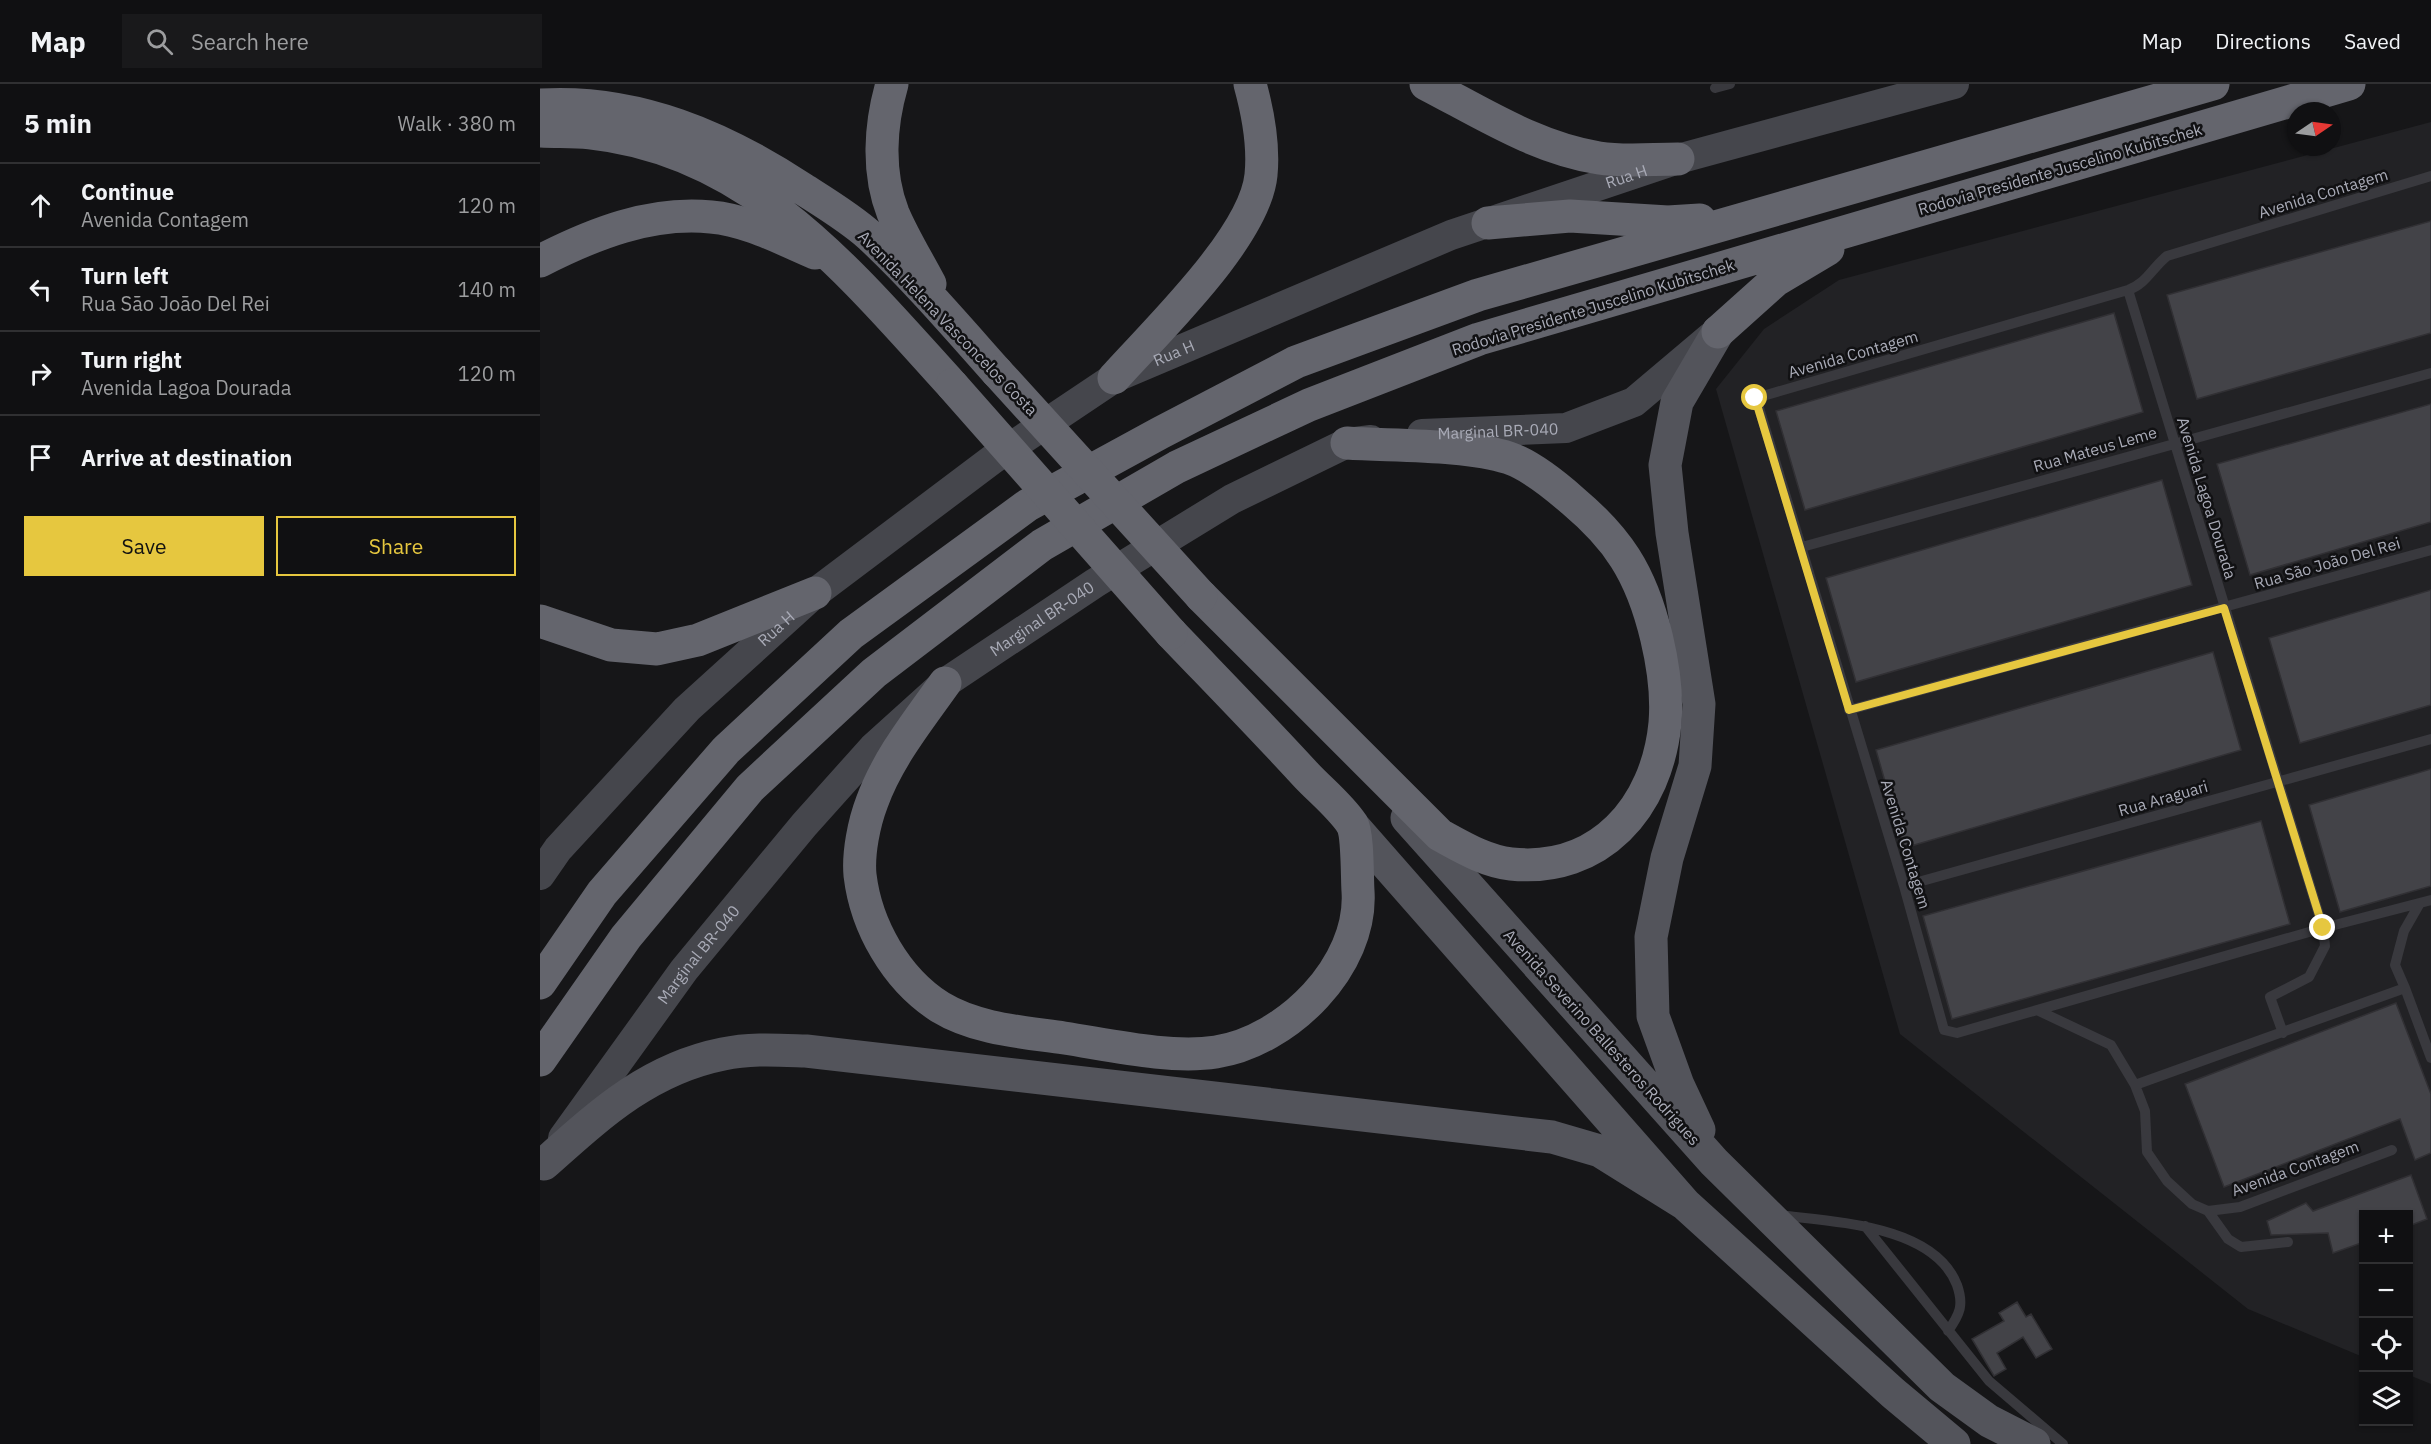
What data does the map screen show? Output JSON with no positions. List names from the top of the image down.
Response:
{
  "streets": {
    "highway": ["Rodovia Presidente Juscelino Kubitschek", "Avenida Helena Vasconcelos Costa", "Avenida Severino Ballesteros Rodrigues"],
    "main road": ["Rua H", "Marginal BR-040"],
    "lane": [
      "Avenida Contagem",
      "Rua Mateus Leme",
      "Avenida Lagoa Dourada",
      "Rua São João Del Rei",
      "Rua Araguari"
    ]
  },
  "crossings": [
    ["Avenida Contagem", "Rua Mateus Leme"],
    ["Avenida Contagem", "Avenida Lagoa Dourada"],
    ["Avenida Contagem", "Rua São João Del Rei"],
    ["Avenida Contagem", "Rua Araguari"],
    ["Avenida Helena Vasconcelos Costa", "Avenida Severino Ballesteros Rodrigues"],
    ["Rua Mateus Leme", "Avenida Lagoa Dourada"],
    ["Avenida Lagoa Dourada", "Rua São João Del Rei"],
    ["Avenida Lagoa Dourada", "Rua Araguari"]
  ],
  "north": "right",
  "page": {
    "header": "Map",
    "search": "Search here",
    "nav": ["Map", "Directions", "Saved"],
    "heading": ["5 min", "Walk · 380 m"],
    "list": [
      ["Continue", "Avenida Contagem", "120 m"],
      ["Turn left", "Rua São João Del Rei", "140 m"],
      ["Turn right", "Avenida Lagoa Dourada", "120 m"],
      "Arrive at destination"
    ],
    "buttons": ["Save", "Share"],
    "map_buttons": ["+", "−"]
  }
}
